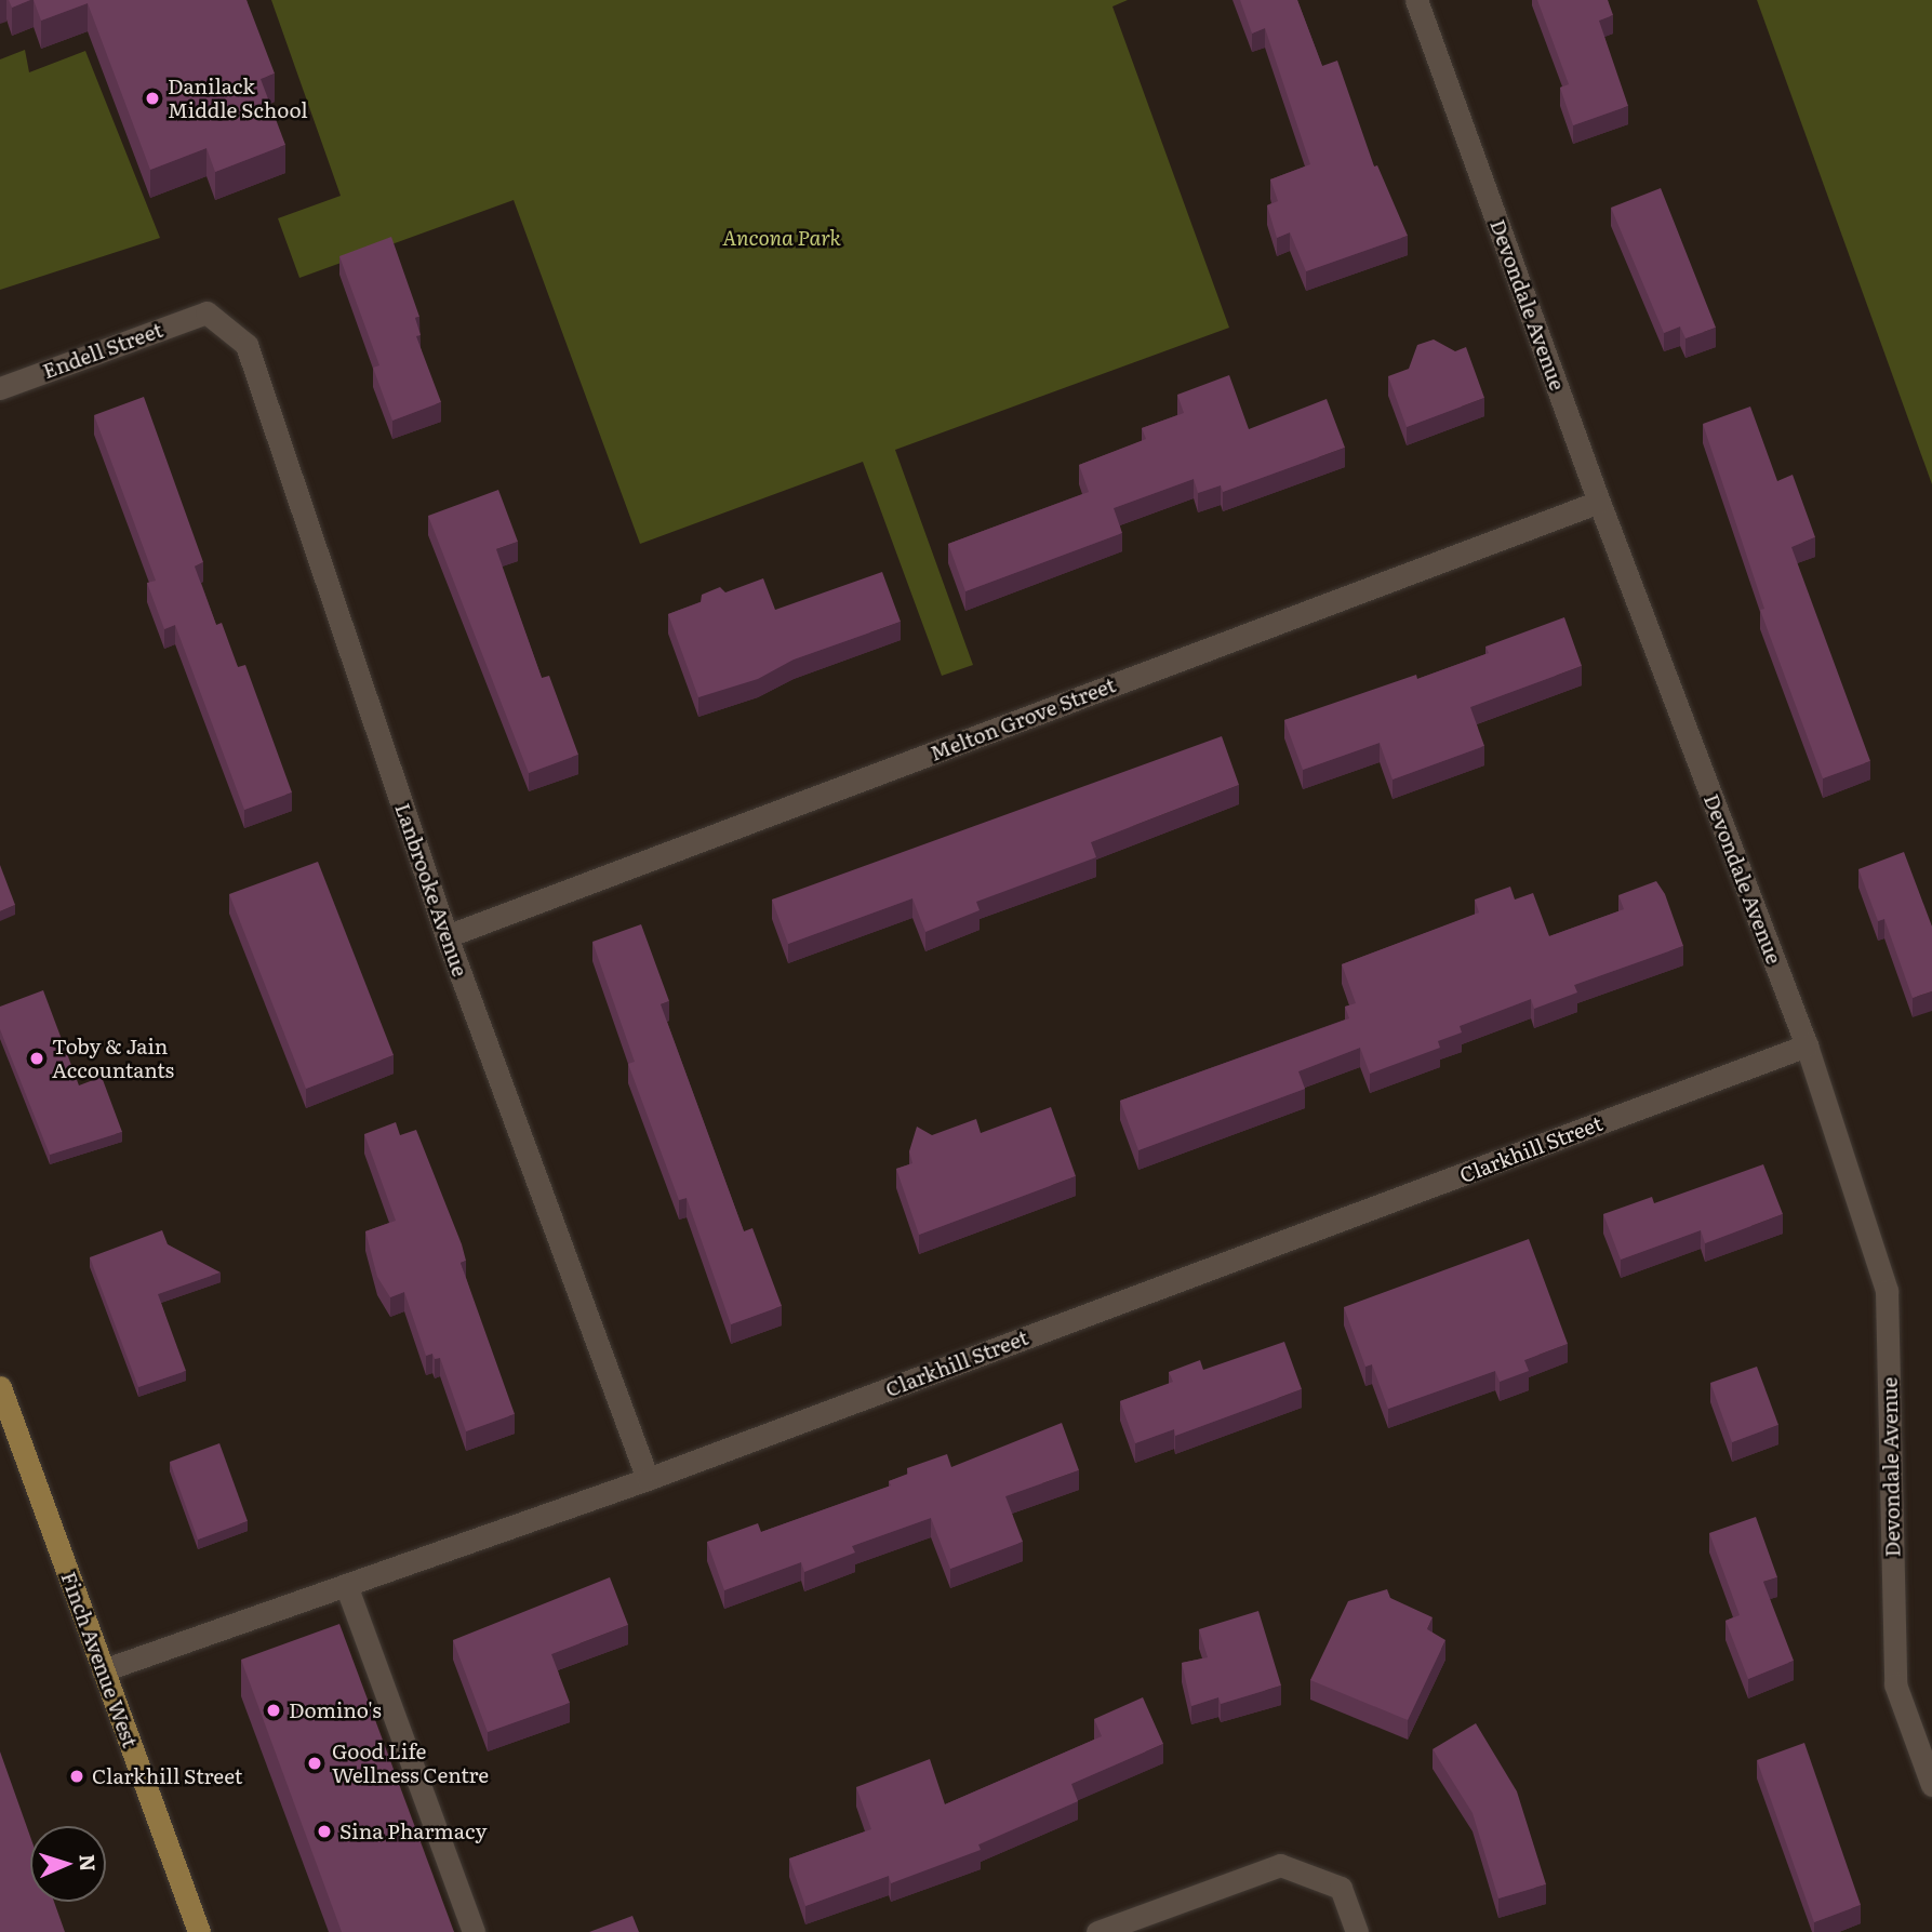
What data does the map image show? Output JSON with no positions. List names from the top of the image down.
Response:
{
  "streets": {
    "main road": ["Finch Avenue West"],
    "street": [
      "Devondale Avenue",
      "Endell Street",
      "Melton Grove Street",
      "Lanbrooke Avenue",
      "Clarkhill Street"
    ]
  },
  "crossings": [
    ["Devondale Avenue", "Melton Grove Street"],
    ["Devondale Avenue", "Clarkhill Street"],
    ["Endell Street", "Lanbrooke Avenue"],
    ["Melton Grove Street", "Lanbrooke Avenue"],
    ["Lanbrooke Avenue", "Clarkhill Street"],
    ["Clarkhill Street", "Finch Avenue West"]
  ],
  "parks": ["Ancona Park"],
  "places": [
    "Danilack Middle School",
    "Toby & Jain Accountants",
    "Domino's",
    "Good Life Wellness Centre",
    "Clarkhill Street",
    "Sina Pharmacy"
  ],
  "north": "right"
}
